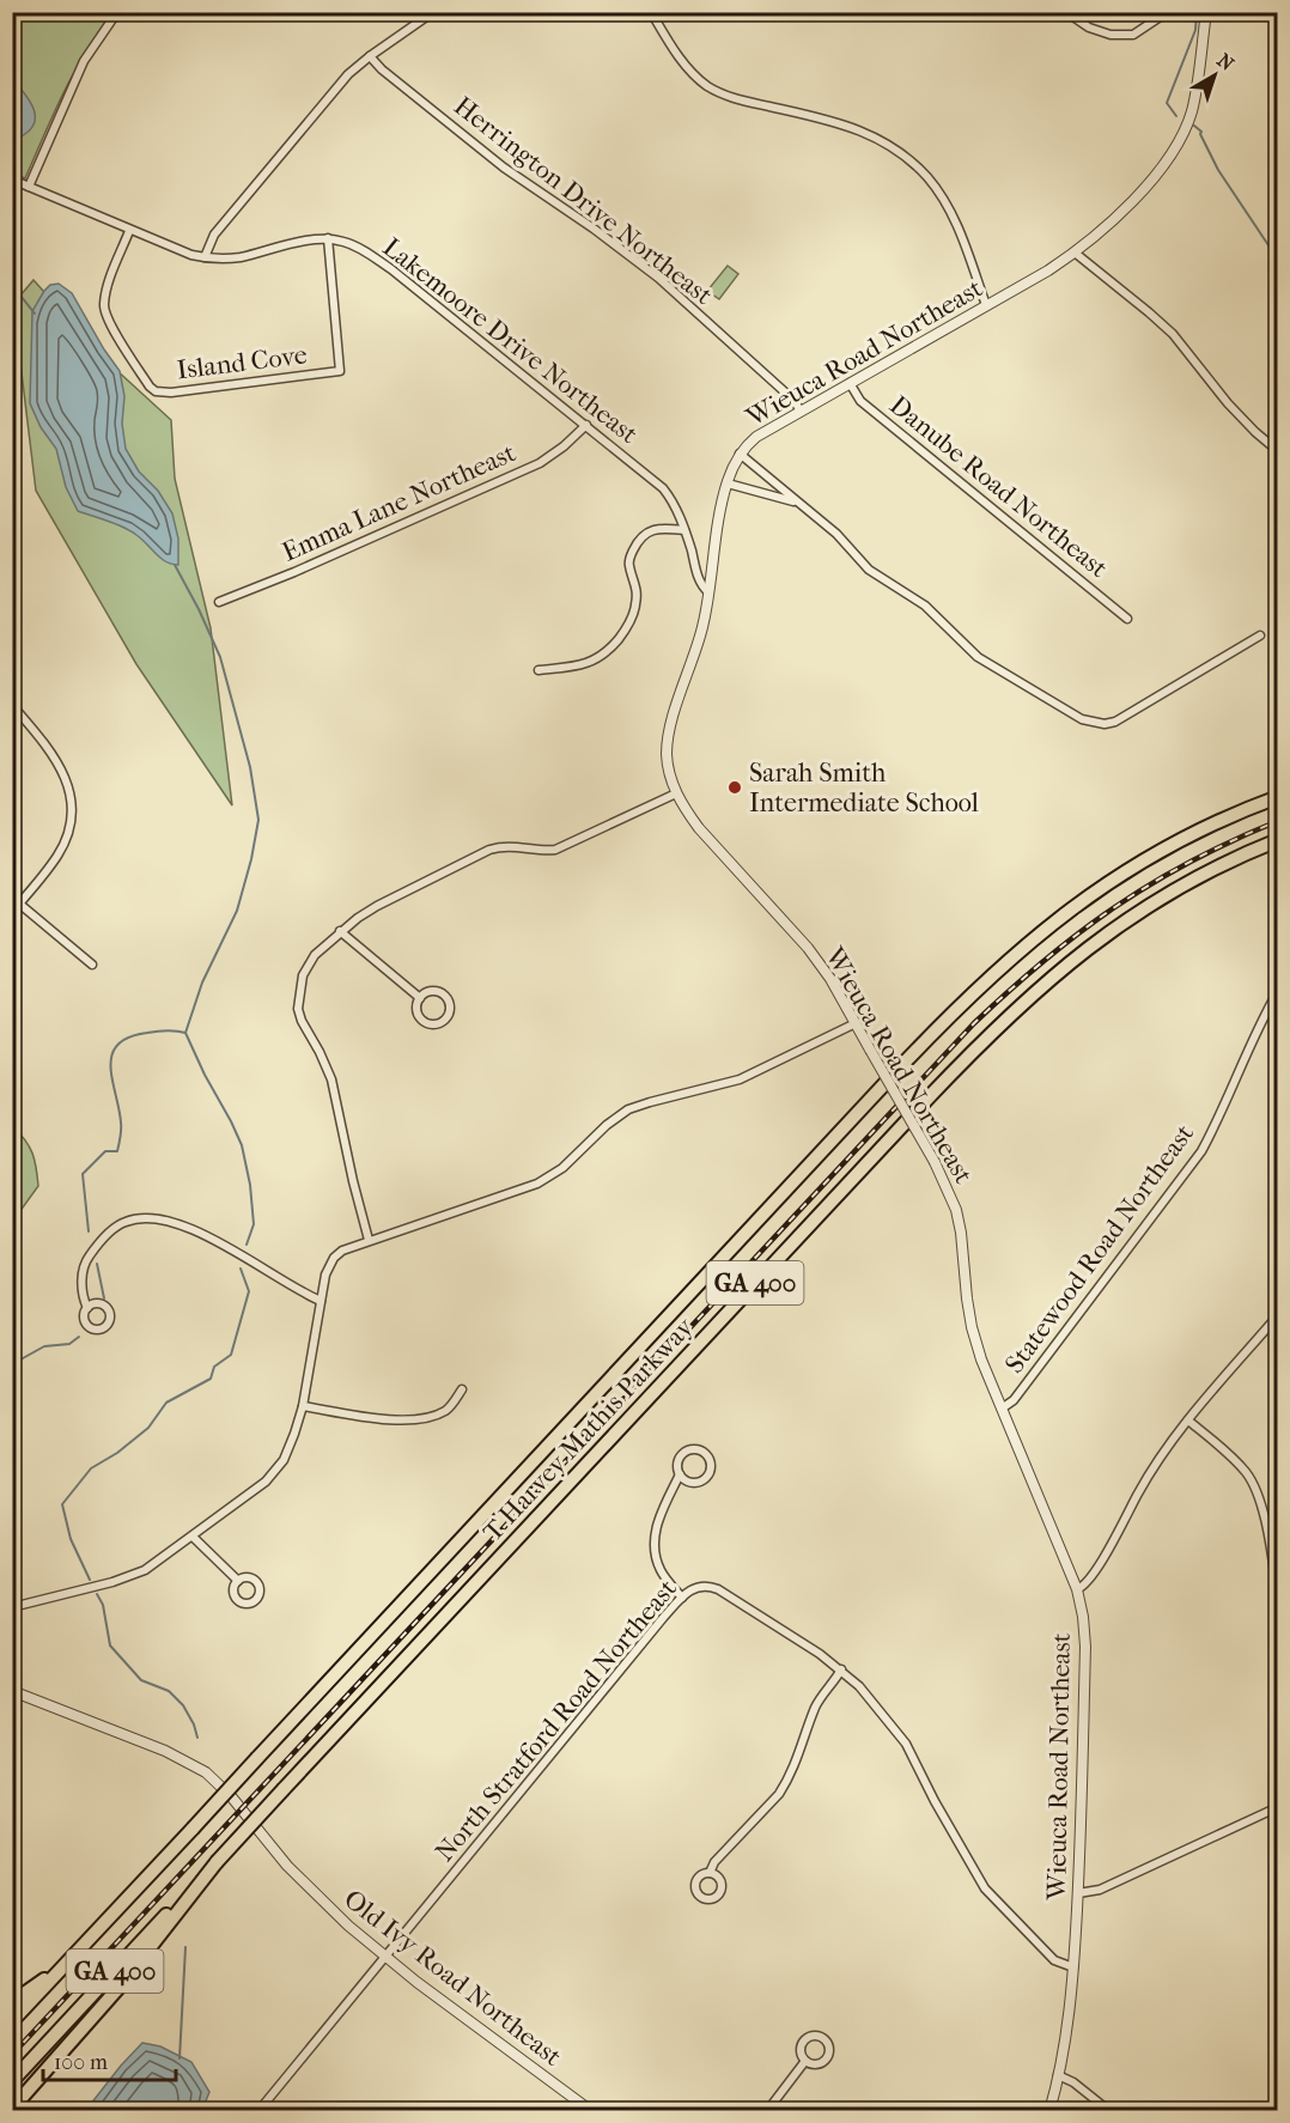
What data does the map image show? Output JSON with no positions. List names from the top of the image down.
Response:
{
  "streets": {
    "highway": ["GA 400", "T Harvey Mathis Parkway"],
    "street": [
      "Herrington Drive Northeast",
      "Lakemoore Drive Northeast",
      "Wieuca Road Northeast",
      "Island Cove",
      "Danube Road Northeast",
      "Emma Lane Northeast",
      "Statewood Road Northeast",
      "North Stratford Road Northeast",
      "Old Ivy Road Northeast"
    ]
  },
  "crossings": [
    ["Herrington Drive Northeast", "Wieuca Road Northeast"],
    ["Lakemoore Drive Northeast", "Wieuca Road Northeast"],
    ["Lakemoore Drive Northeast", "Island Cove"],
    ["Lakemoore Drive Northeast", "Emma Lane Northeast"],
    ["Wieuca Road Northeast", "Danube Road Northeast"],
    ["Wieuca Road Northeast", "Statewood Road Northeast"],
    ["Wieuca Road Northeast", "North Stratford Road Northeast"],
    ["North Stratford Road Northeast", "Old Ivy Road Northeast"]
  ],
  "places": ["Sarah Smith Intermediate School"],
  "scale_bar": "100 m",
  "north": "top right"
}
